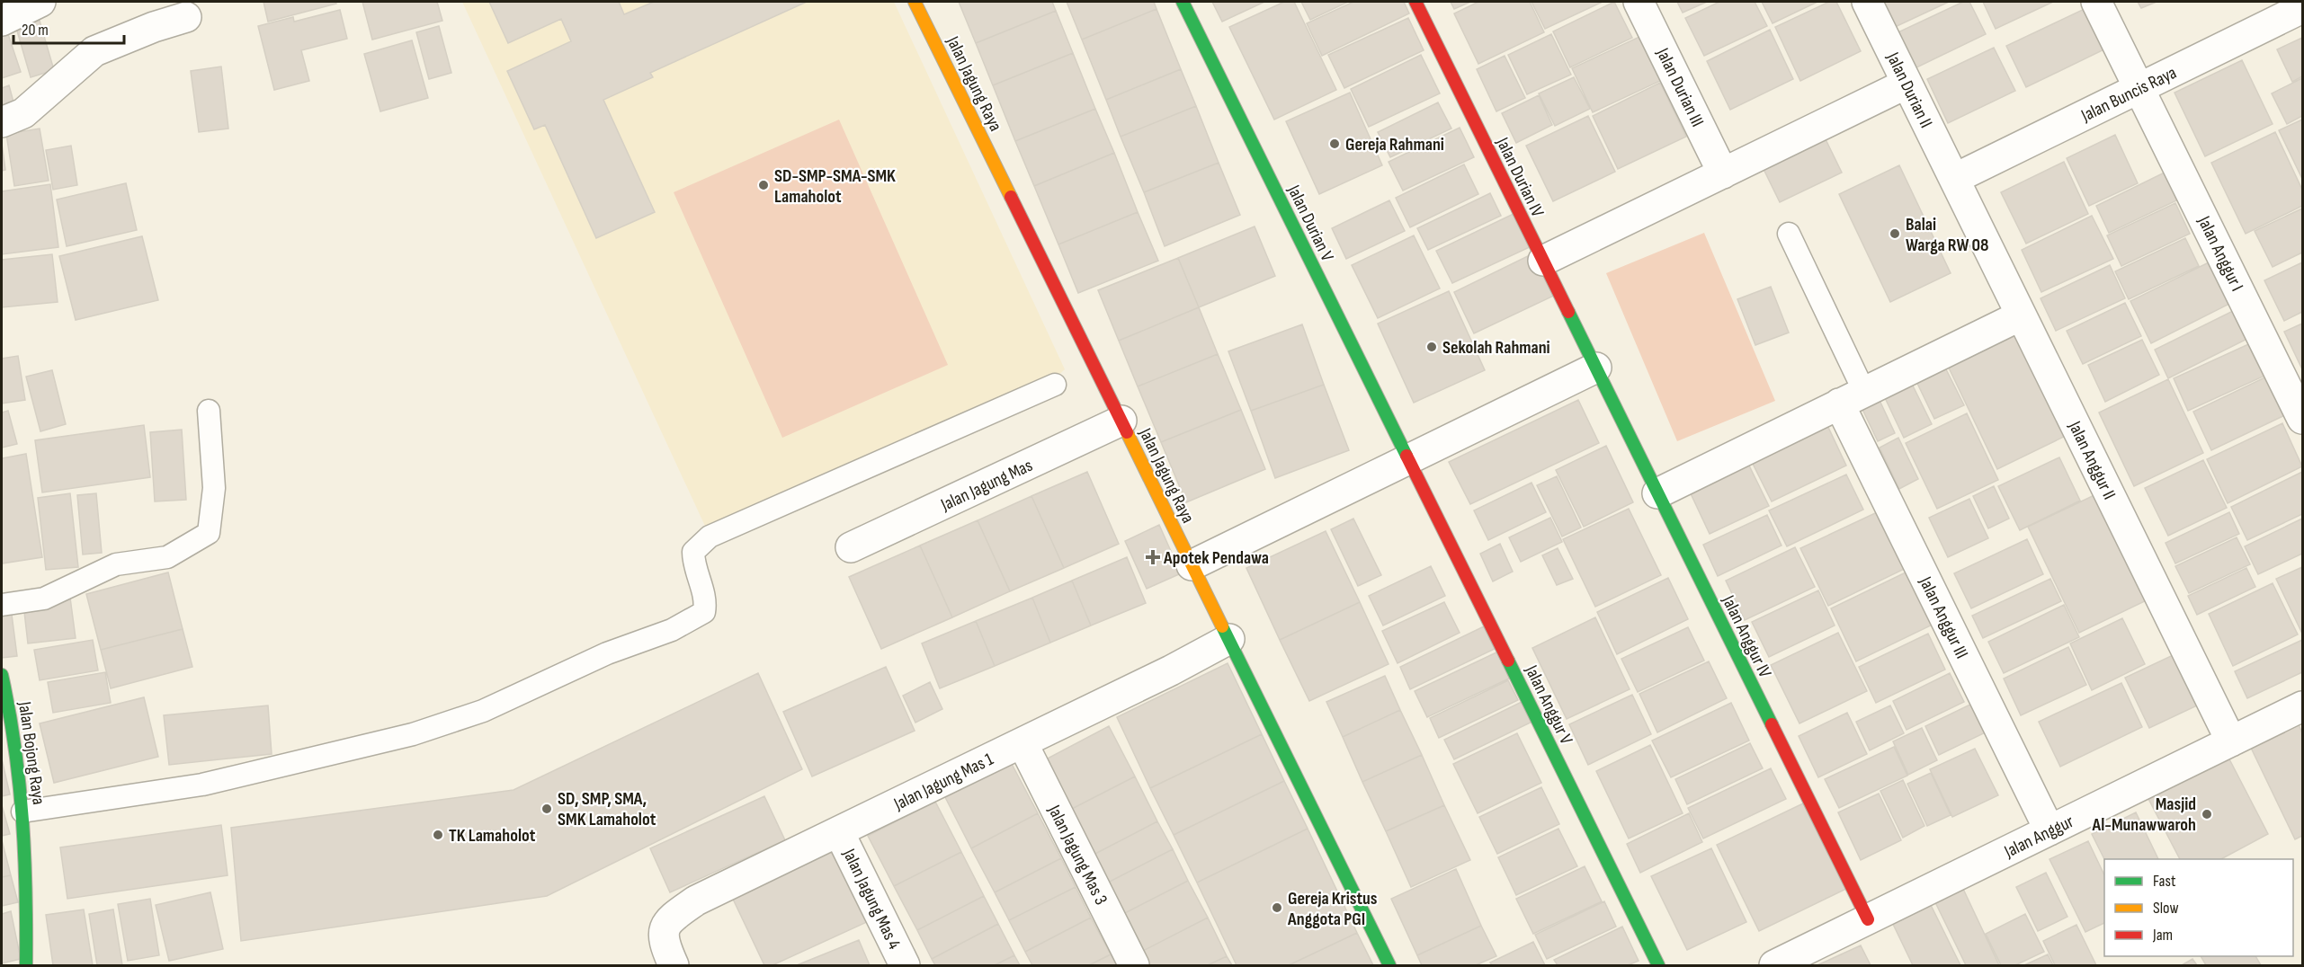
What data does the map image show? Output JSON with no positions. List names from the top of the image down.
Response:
{
  "streets": {
    "street": [
      "Jalan Jagung Raya",
      "Jalan Durian III",
      "Jalan Durian II",
      "Jalan Buncis Raya",
      "Jalan Durian IV",
      "Jalan Durian V",
      "Jalan Anggur I",
      "Jalan Anggur II",
      "Jalan Jagung Mas",
      "Jalan Anggur III",
      "Jalan Anggur IV",
      "Jalan Anggur V",
      "Jalan Bojong Raya",
      "Jalan Jagung Mas 1",
      "Jalan Anggur",
      "Jalan Jagung Mas 3",
      "Jalan Jagung Mas 4"
    ]
  },
  "crossings": [
    ["Jalan Jagung Raya", "Jalan Jagung Mas"],
    ["Jalan Jagung Raya", "Jalan Jagung Mas 1"],
    ["Jalan Durian II", "Jalan Buncis Raya"],
    ["Jalan Durian II", "Jalan Anggur II"],
    ["Jalan Buncis Raya", "Jalan Anggur I"],
    ["Jalan Buncis Raya", "Jalan Anggur II"],
    ["Jalan Durian IV", "Jalan Anggur IV"],
    ["Jalan Durian V", "Jalan Anggur V"],
    ["Jalan Anggur II", "Jalan Anggur"],
    ["Jalan Anggur III", "Jalan Anggur"],
    ["Jalan Anggur IV", "Jalan Anggur"],
    ["Jalan Jagung Mas 1", "Jalan Jagung Mas 3"],
    ["Jalan Jagung Mas 1", "Jalan Jagung Mas 4"]
  ],
  "places": {
    "other": [
      "Gereja Rahmani",
      "SD-SMP-SMA-SMK Lamaholot",
      "Balai Warga RW 08",
      "Sekolah Rahmani",
      "SD, SMP, SMA, SMK Lamaholot",
      "Masjid Al-Munawwaroh",
      "TK Lamaholot",
      "Gereja Kristus Anggota PGI"
    ],
    "health": ["Apotek Pendawa"]
  },
  "legend": ["Fast", "Slow", "Jam"],
  "scale_bar": "20 m"
}
